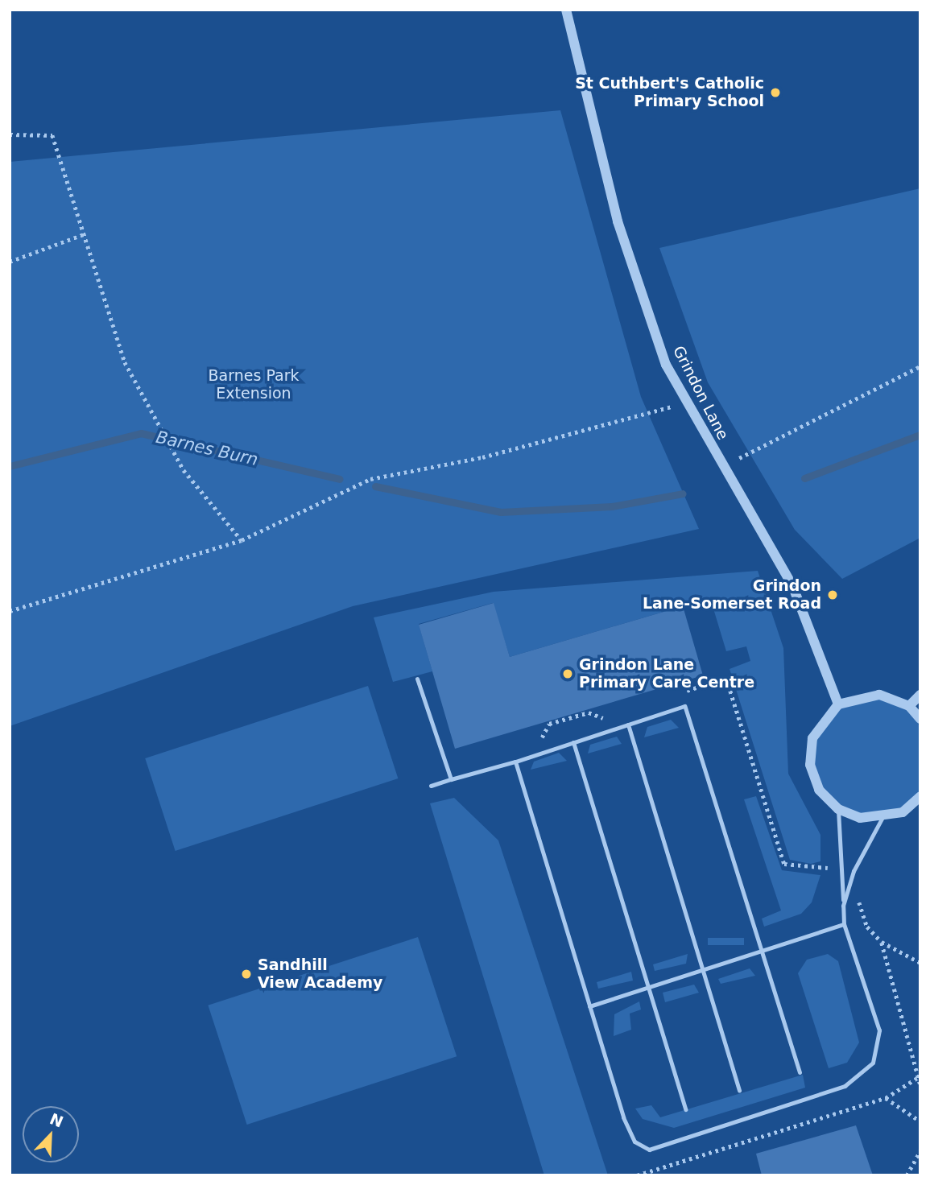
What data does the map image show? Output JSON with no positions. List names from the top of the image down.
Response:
{
  "streets": {
    "street": ["Grindon Lane"]
  },
  "water": ["Barnes Burn"],
  "parks": ["Barnes Park Extension"],
  "places": [
    "St Cuthbert's Catholic Primary School",
    "Grindon Lane-Somerset Road",
    "Grindon Lane Primary Care Centre",
    "Sandhill View Academy"
  ],
  "north": "top right"
}
